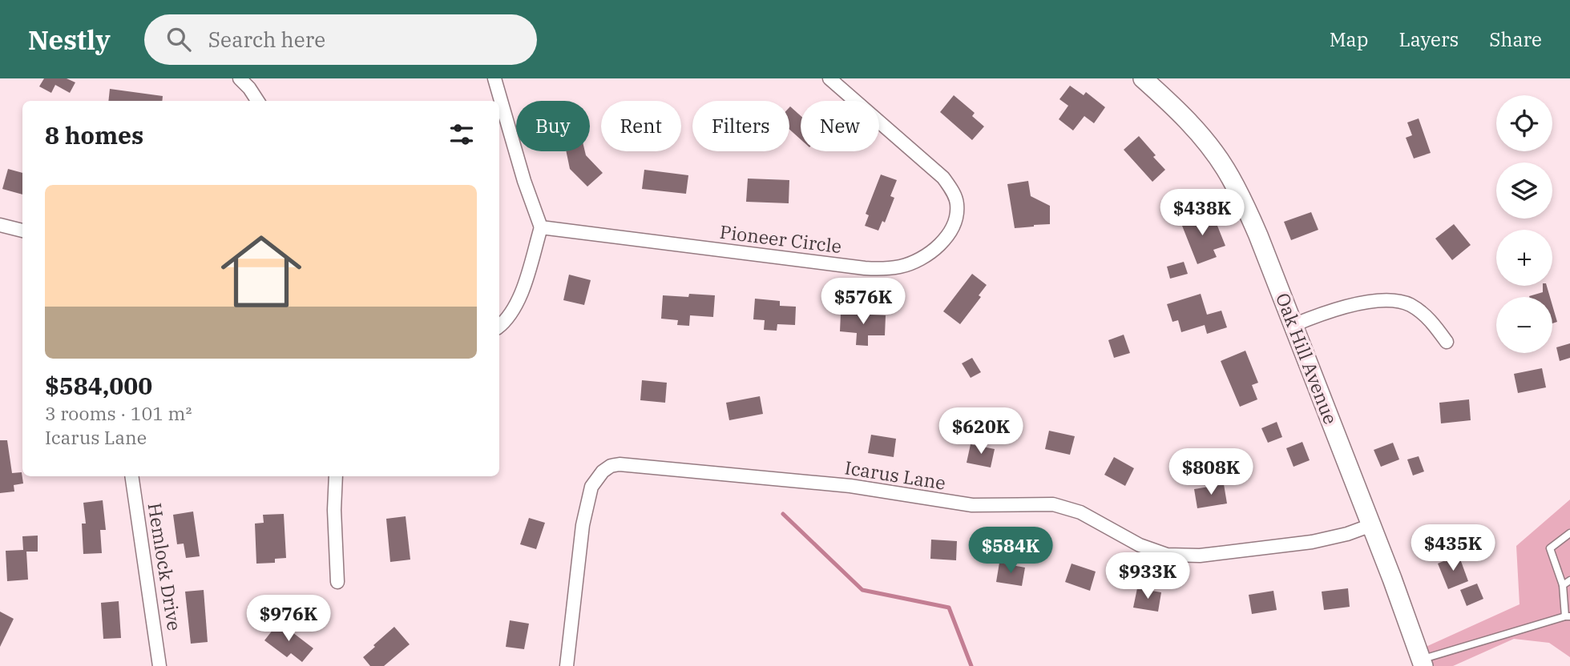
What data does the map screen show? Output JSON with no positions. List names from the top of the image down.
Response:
{
  "streets": {
    "main road": ["Oak Hill Avenue"],
    "street": ["Pioneer Circle", "Icarus Lane", "Hemlock Drive"]
  },
  "crossings": [
    ["Oak Hill Avenue", "Icarus Lane"]
  ],
  "page": {
    "header": "Nestly",
    "search": "Search here",
    "nav": ["Map", "Layers", "Share"],
    "map_buttons": ["+", "−"],
    "chip": [
      "Buy",
      "Rent",
      "Filters",
      "New"
    ],
    "heading": "8 homes",
    "list": [
      {
        "name": "$584,000",
        "note": "3 rooms · 101 m² · Icarus Lane"
      }
    ],
    "price": [
      "$438K",
      "$576K",
      "$620K",
      "$808K",
      "$435K",
      "$584K",
      "$933K",
      "$976K"
    ]
  }
}
